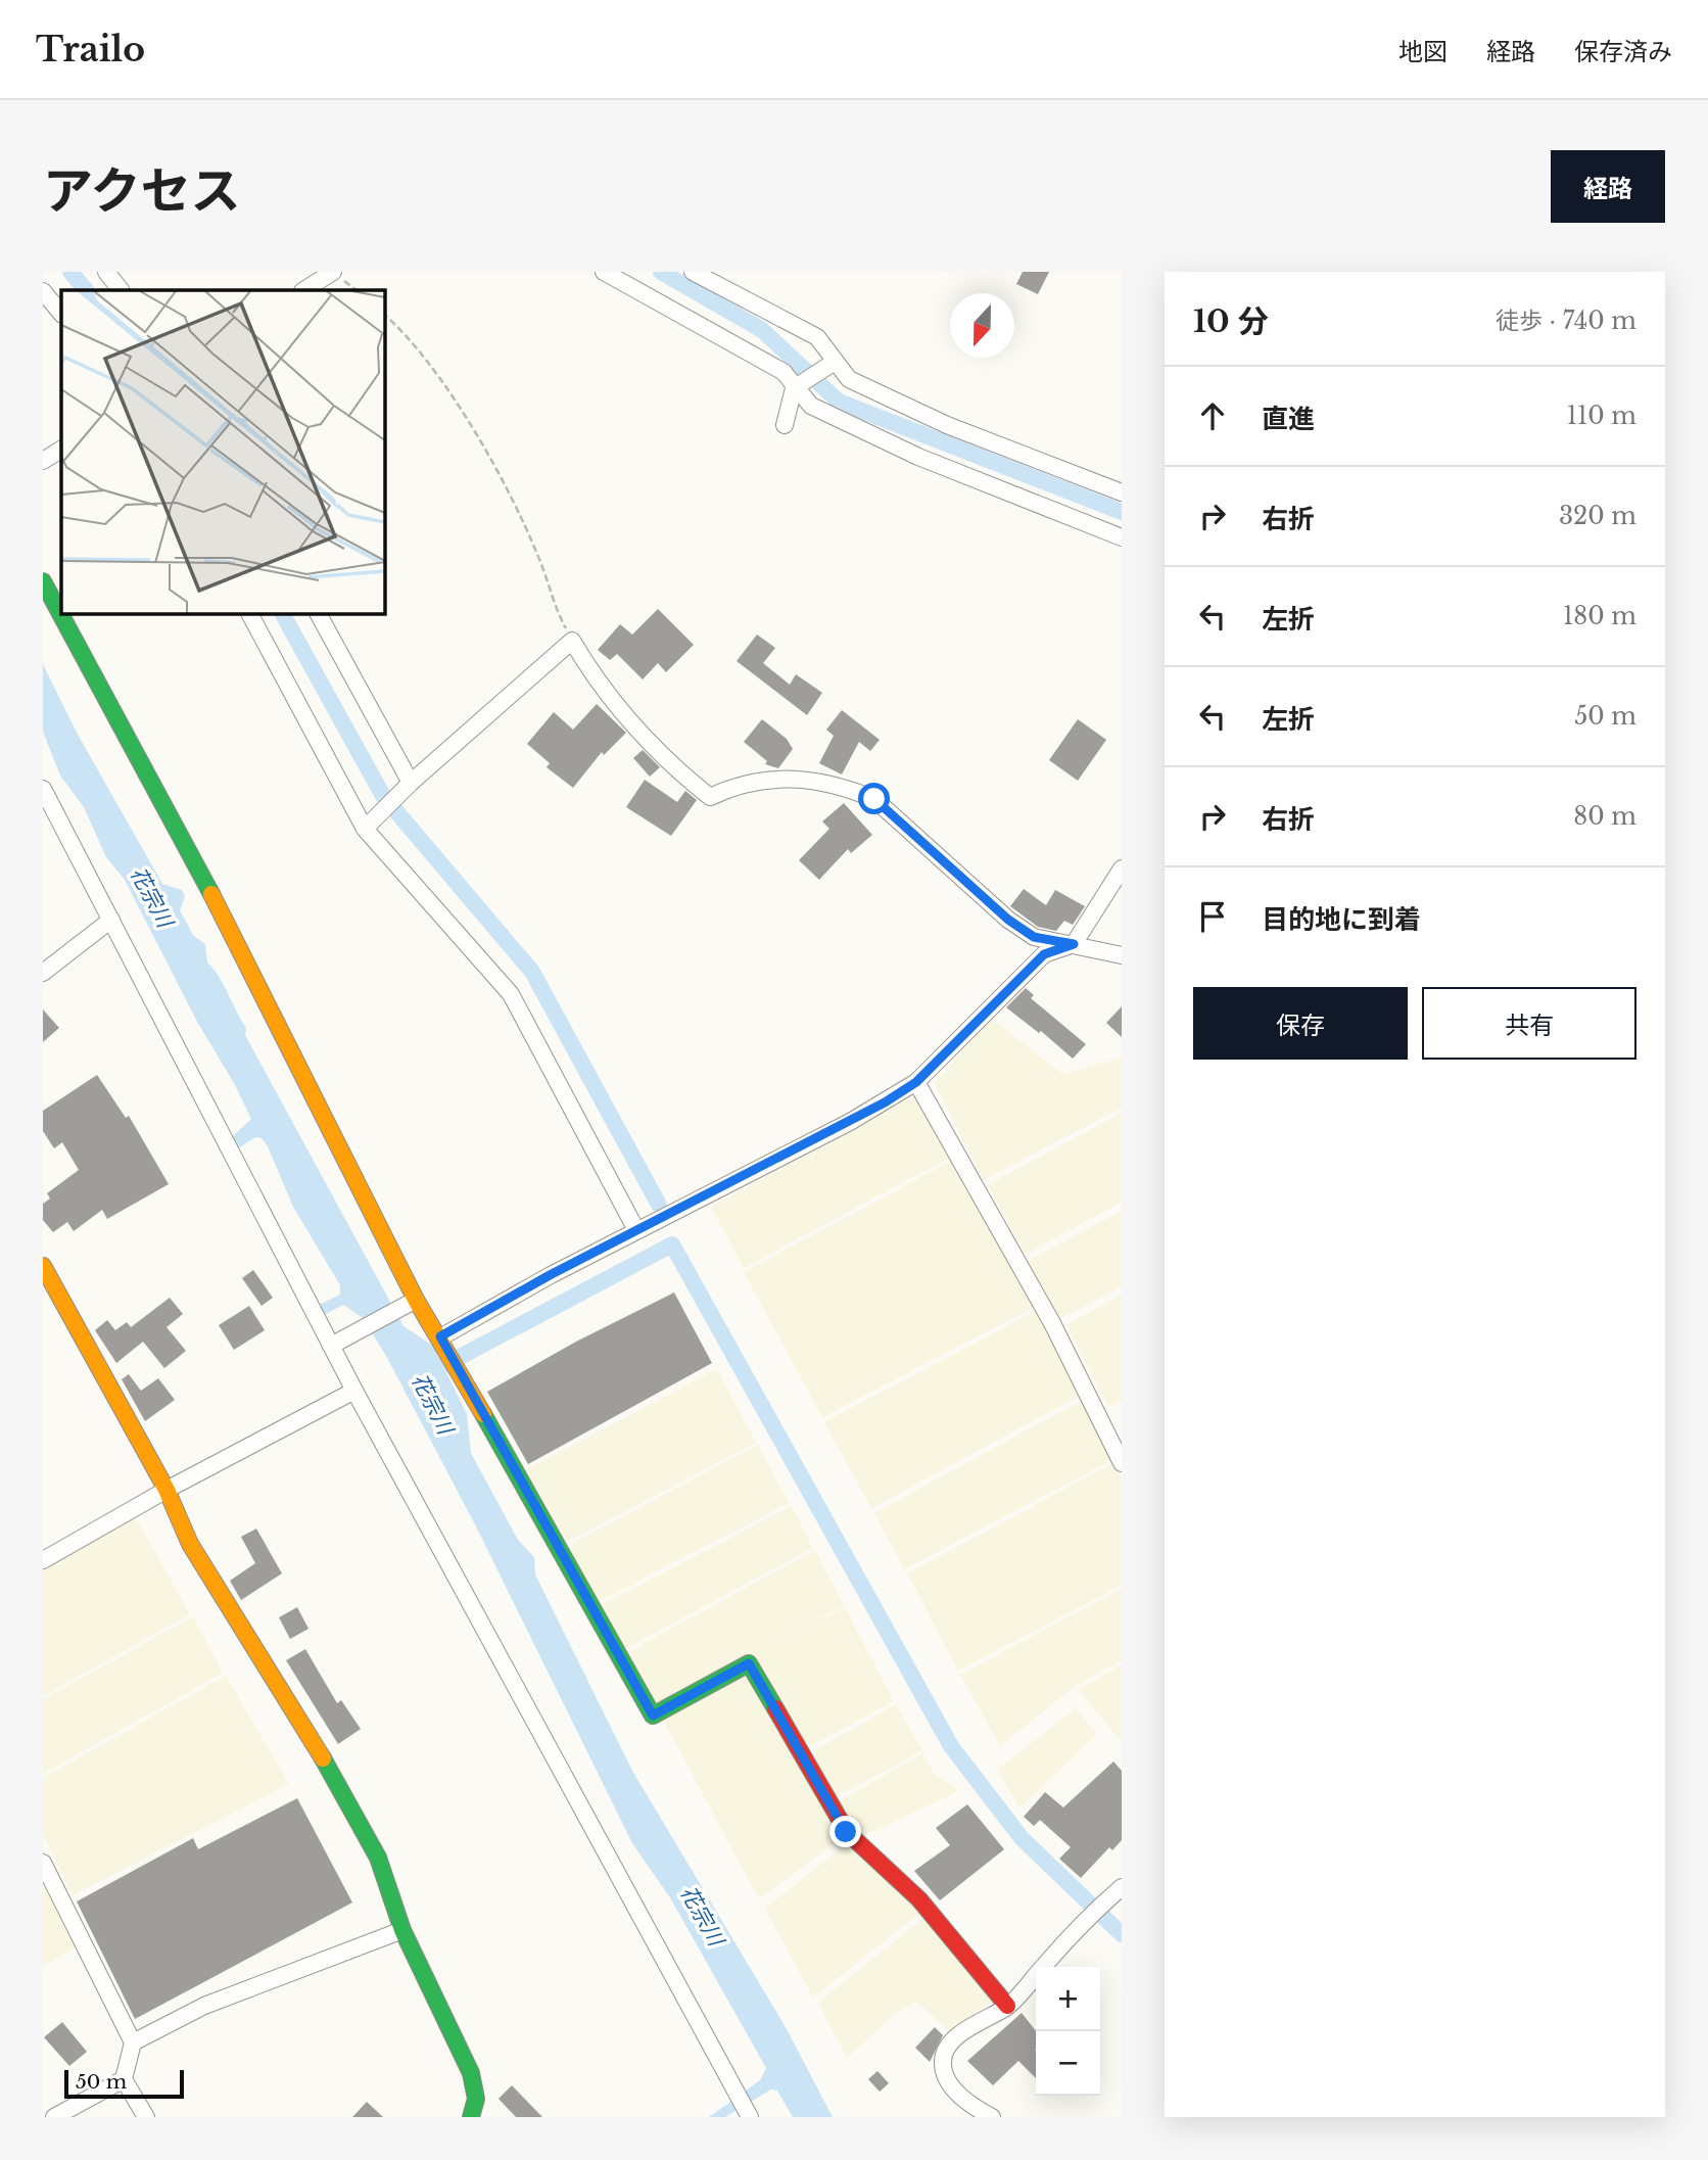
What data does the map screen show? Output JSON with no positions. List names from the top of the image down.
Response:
{
  "water": ["花宗川"],
  "scale_bar": "50 m",
  "north": "bottom",
  "page": {
    "header": "Trailo",
    "nav": ["地図", "経路", "保存済み"],
    "title": "アクセス",
    "buttons": [
      "経路",
      ["保存", "共有"]
    ],
    "heading": ["10 分", "徒歩 · 740 m"],
    "list": [
      ["直進", "110 m"],
      ["右折", "320 m"],
      ["左折", "180 m"],
      ["左折", "50 m"],
      ["右折", "80 m"],
      "目的地に到着"
    ],
    "map_buttons": ["+", "−"],
    "scale": "50 m"
  }
}
